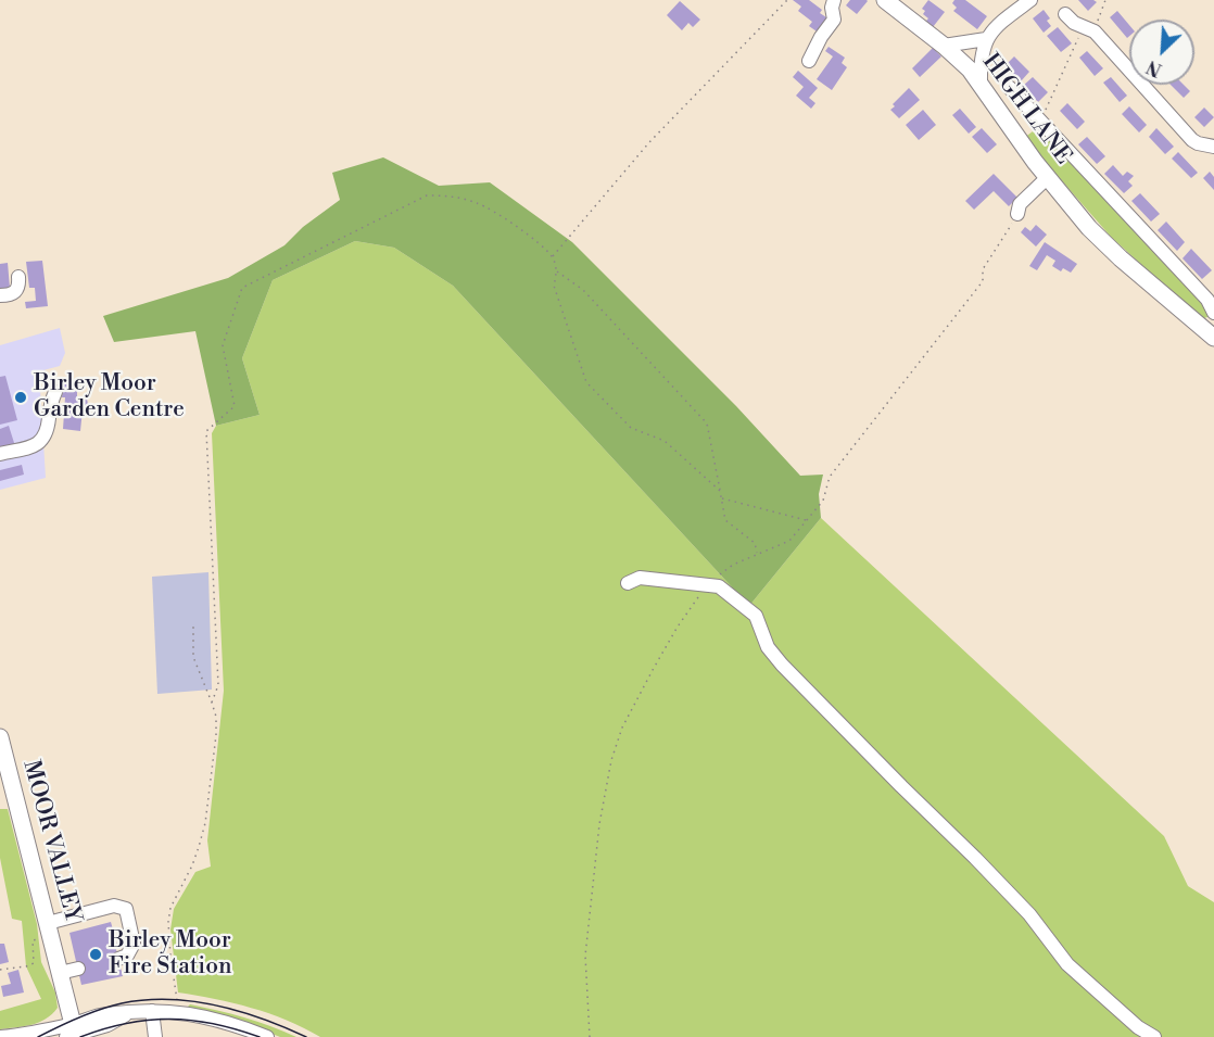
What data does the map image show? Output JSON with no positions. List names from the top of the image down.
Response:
{
  "streets": {
    "main road": ["HIGH LANE", "MOOR VALLEY"]
  },
  "places": ["Birley Moor Garden Centre", "Birley Moor Fire Station"],
  "north": "bottom left"
}
